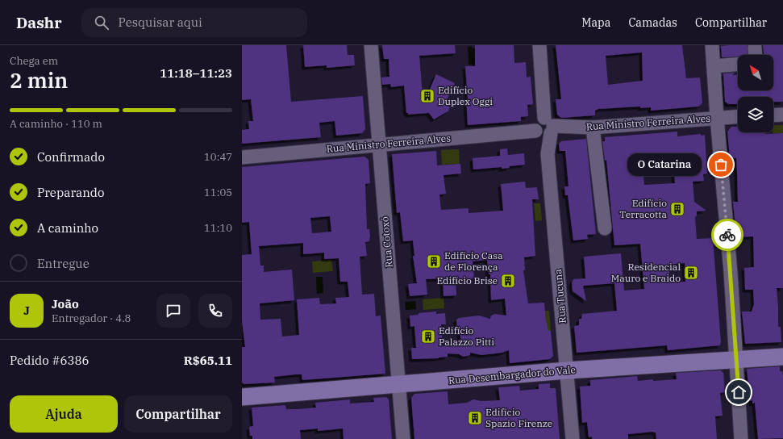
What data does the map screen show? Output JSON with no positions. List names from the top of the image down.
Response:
{
  "streets": {
    "main road": ["Rua Desembargador do Vale"],
    "street": ["Rua Ministro Ferreira Alves", "Rua Cotoxó", "Rua Tucuna"]
  },
  "crossings": [
    ["Rua Ministro Ferreira Alves", "Rua Cotoxó"],
    ["Rua Ministro Ferreira Alves", "Rua Tucuna"],
    ["Rua Cotoxó", "Rua Desembargador do Vale"],
    ["Rua Tucuna", "Rua Desembargador do Vale"]
  ],
  "places": {
    "building": [
      "Edifício Duplex Oggi",
      "Edifício Terracotta",
      "Edifício Casa de Florença",
      "Residencial Mauro e Braido",
      "Edifício Brise",
      "Edifício Palazzo Pitti",
      "Edifício Spazio Firenze"
    ],
    "other": ["O Catarina"]
  },
  "north": "top left",
  "page": {
    "header": "Dashr",
    "search": "Pesquisar aqui",
    "nav": ["Mapa", "Camadas", "Compartilhar"],
    "heading": ["2 min", "Chega em", "11:18–11:23"],
    "panel": [
      "João",
      "Entregador · 4.8",
      "Pedido #6386",
      "R$65.11"
    ],
    "bar": "A caminho · 110 m",
    "list": [
      ["Confirmado", "10:47"],
      ["Preparando", "11:05"],
      ["A caminho", "11:10"],
      "Entregue"
    ],
    "bubble": "O Catarina",
    "round": "J",
    "buttons": ["Ajuda", "Compartilhar"]
  }
}
